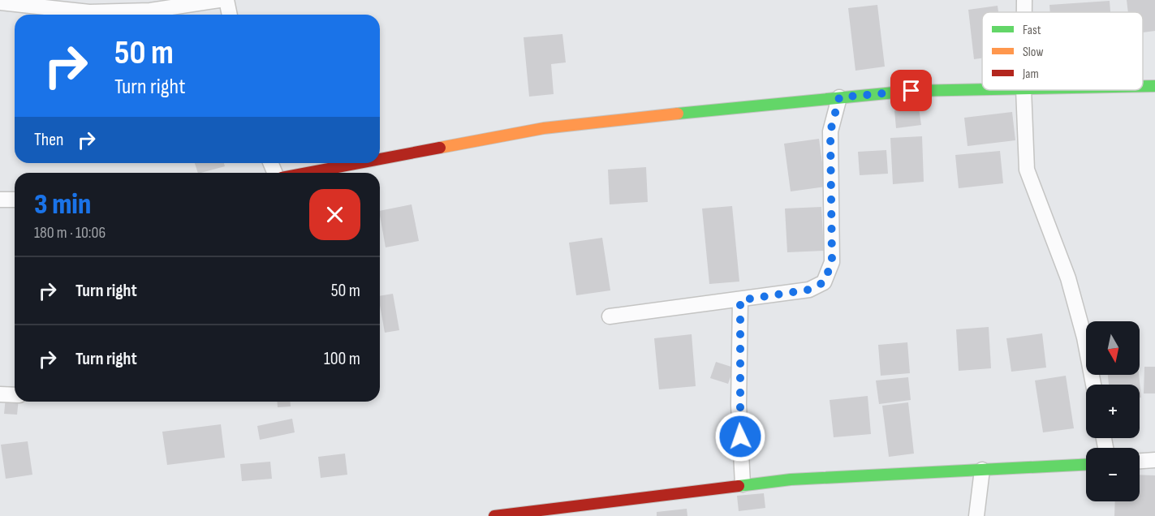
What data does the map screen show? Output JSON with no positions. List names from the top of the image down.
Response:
{
  "legend": ["Fast", "Slow", "Jam"],
  "north": "bottom",
  "page": {
    "turn": ["50 m", "Turn right"],
    "then": "Then",
    "heading": ["3 min", "180 m · 10:06"],
    "list": [
      {
        "name": "Turn right",
        "value": "50 m"
      },
      {
        "name": "Turn right",
        "value": "100 m"
      }
    ],
    "map_buttons": ["+", "−"]
  }
}
